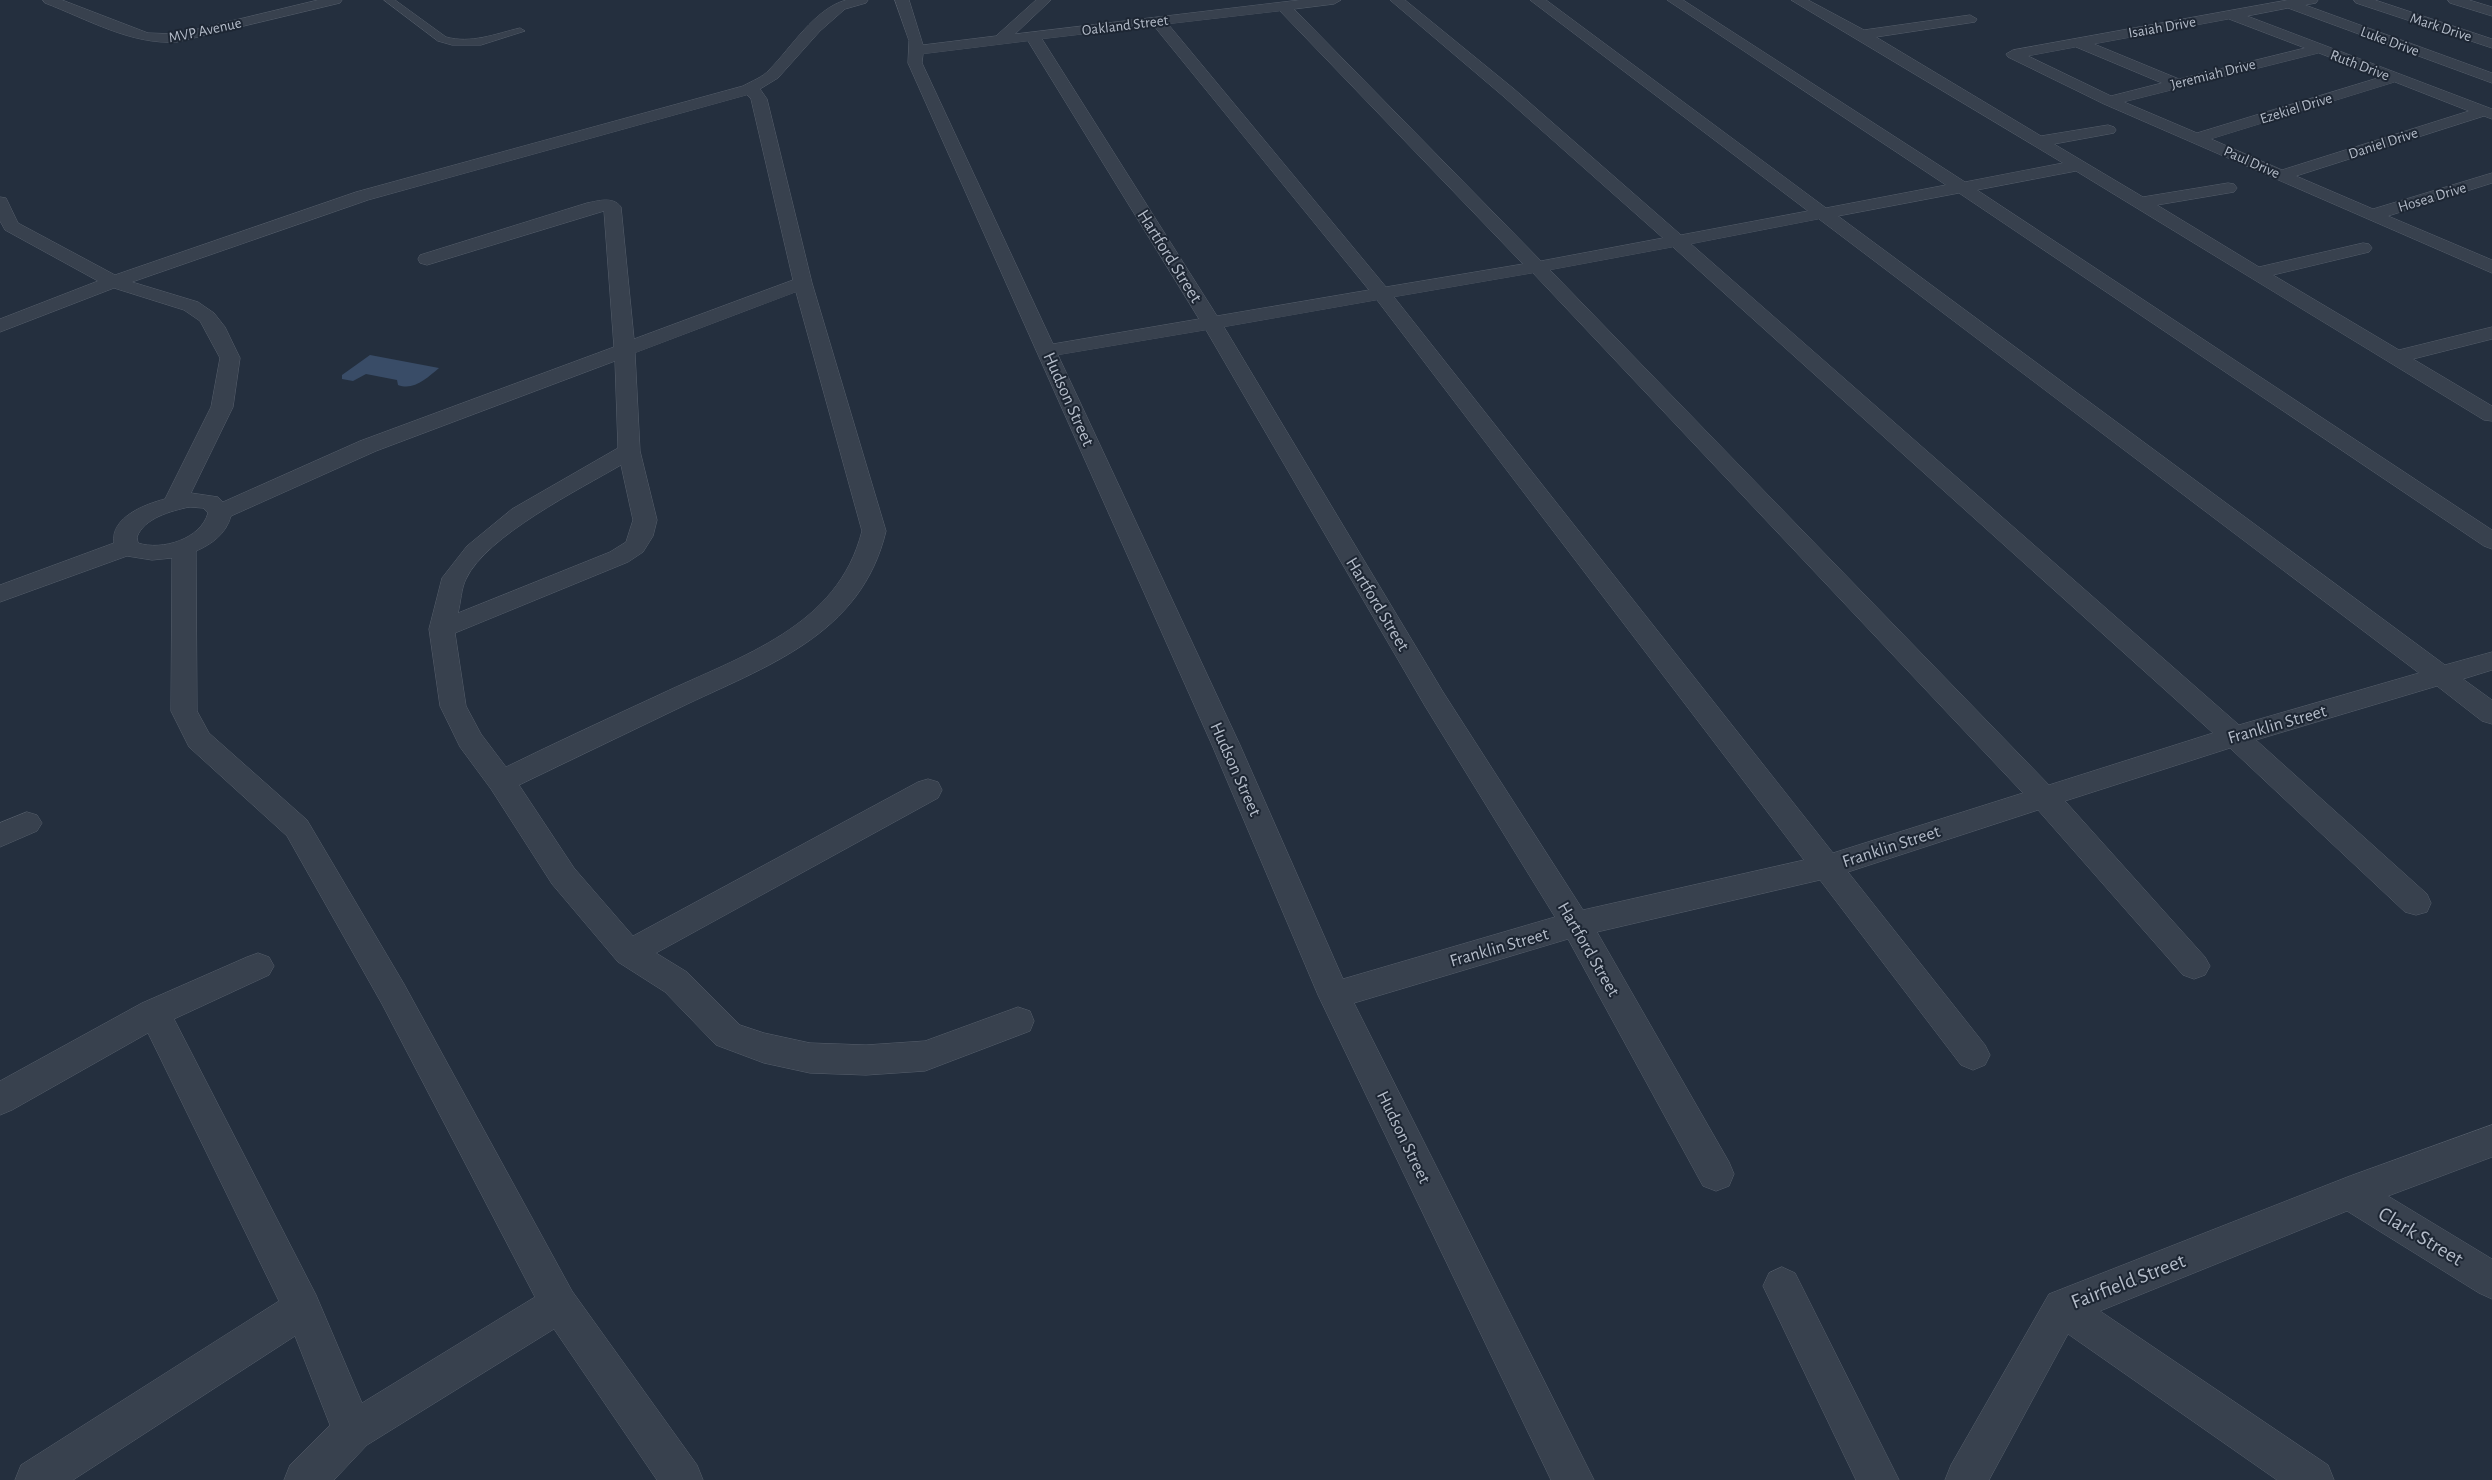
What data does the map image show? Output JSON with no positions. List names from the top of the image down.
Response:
{
  "streets": {
    "street": [
      "Oakland Street",
      "Isaiah Drive",
      "Mark Drive",
      "MVP Avenue",
      "Luke Drive",
      "Ruth Drive",
      "Jeremiah Drive",
      "Ezekiel Drive",
      "Daniel Drive",
      "Paul Drive",
      "Hosea Drive",
      "Hartford Street",
      "Hudson Street",
      "Franklin Street",
      "Clark Street",
      "Fairfield Street"
    ]
  },
  "crossings": [
    ["Oakland Street", "Hartford Street"],
    ["Oakland Street", "Hudson Street"],
    ["Isaiah Drive", "Luke Drive"],
    ["Isaiah Drive", "Ruth Drive"],
    ["Isaiah Drive", "Paul Drive"],
    ["Ruth Drive", "Jeremiah Drive"],
    ["Ruth Drive", "Ezekiel Drive"],
    ["Ruth Drive", "Daniel Drive"],
    ["Jeremiah Drive", "Paul Drive"],
    ["Ezekiel Drive", "Paul Drive"],
    ["Daniel Drive", "Paul Drive"],
    ["Paul Drive", "Hosea Drive"],
    ["Hartford Street", "Franklin Street"],
    ["Hudson Street", "Franklin Street"],
    ["Clark Street", "Fairfield Street"]
  ]
}
